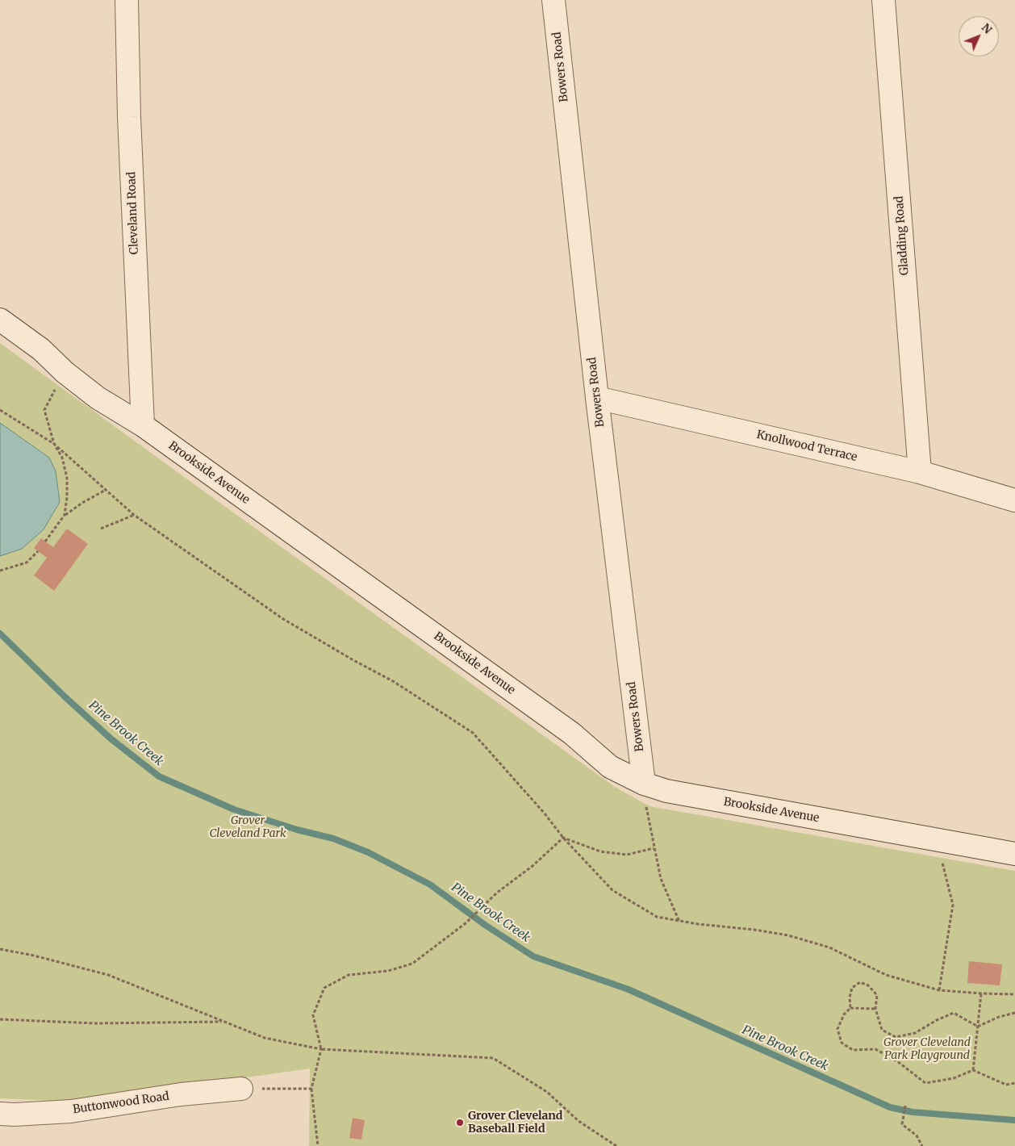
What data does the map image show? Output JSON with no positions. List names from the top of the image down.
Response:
{
  "streets": {
    "street": [
      "Bowers Road",
      "Cleveland Road",
      "Gladding Road",
      "Knollwood Terrace",
      "Brookside Avenue",
      "Buttonwood Road"
    ]
  },
  "crossings": [
    ["Bowers Road", "Knollwood Terrace"],
    ["Bowers Road", "Brookside Avenue"],
    ["Cleveland Road", "Brookside Avenue"],
    ["Gladding Road", "Knollwood Terrace"]
  ],
  "water": ["Pine Brook Creek"],
  "parks": ["Grover Cleveland Park", "Grover Cleveland Park Playground"],
  "places": ["Grover Cleveland Baseball Field"],
  "north": "top right"
}
